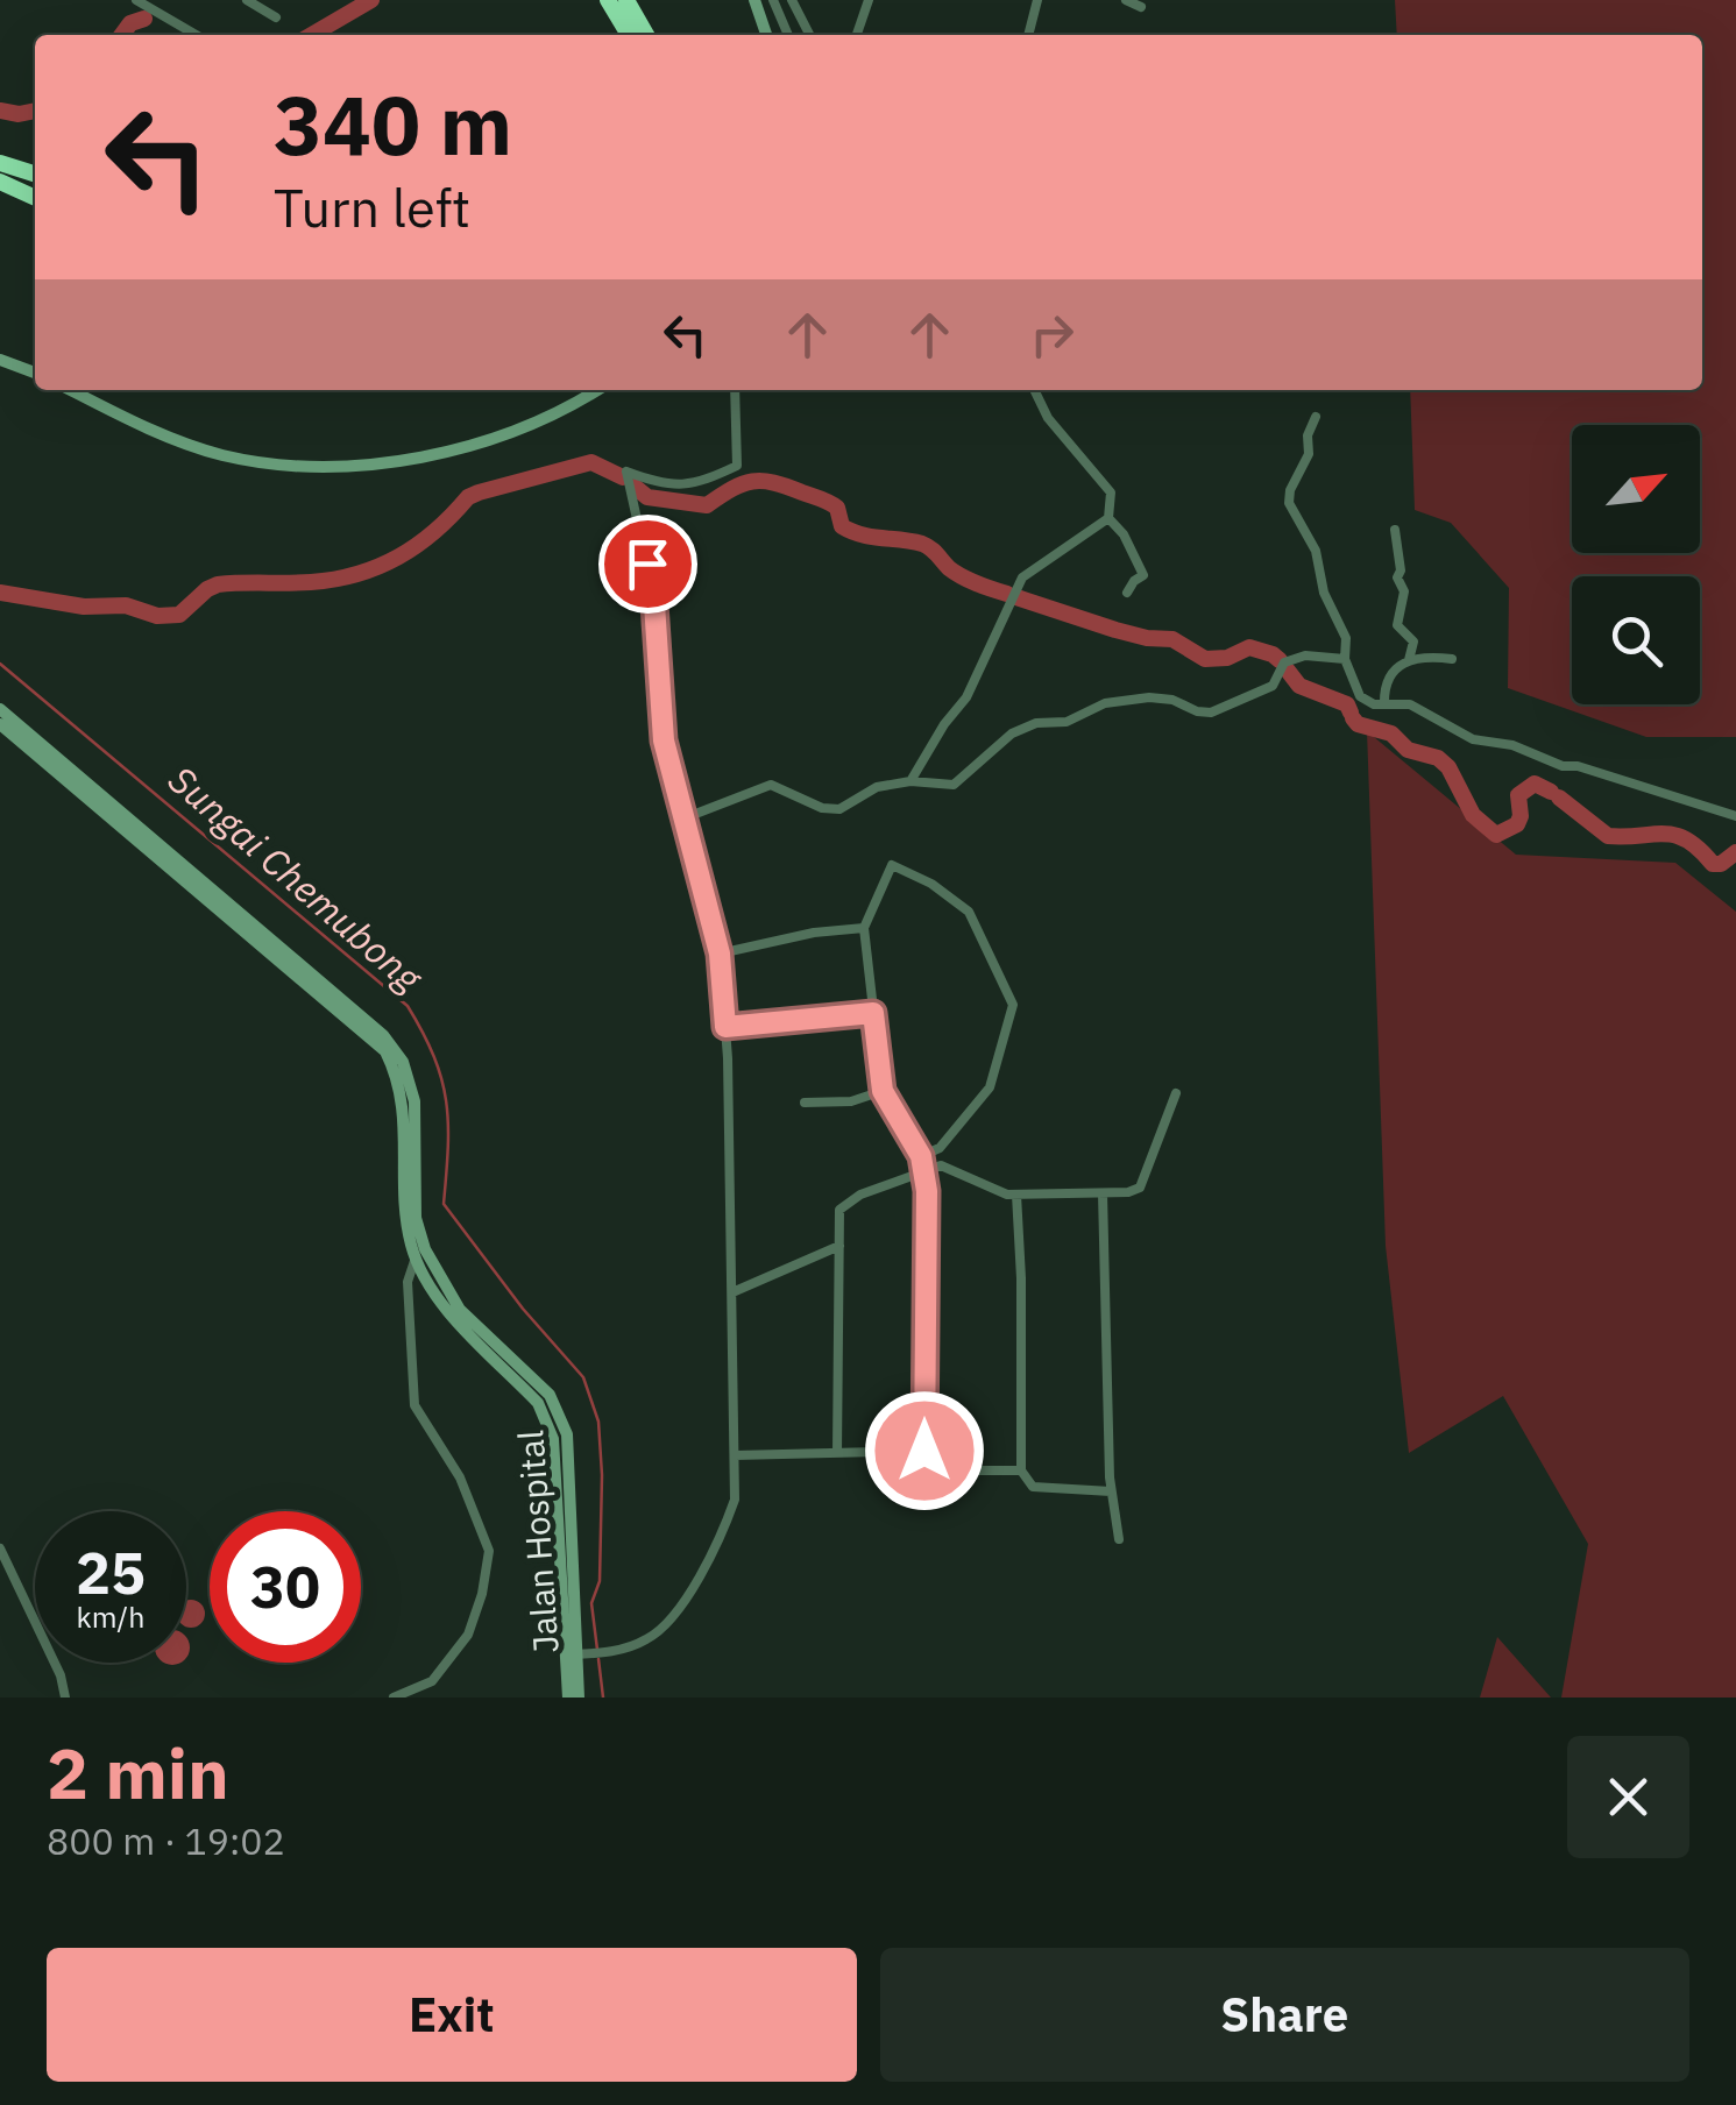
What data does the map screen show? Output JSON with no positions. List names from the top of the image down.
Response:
{
  "streets": {
    "main road": ["Jalan Hospital"]
  },
  "water": ["Sungai Chemubong"],
  "north": "top right",
  "page": {
    "turn": ["340 m", "Turn left"],
    "speed": "25 km/h",
    "limit": "30",
    "heading": ["2 min", "800 m · 19:02"],
    "buttons": ["Exit", "Share"]
  }
}
